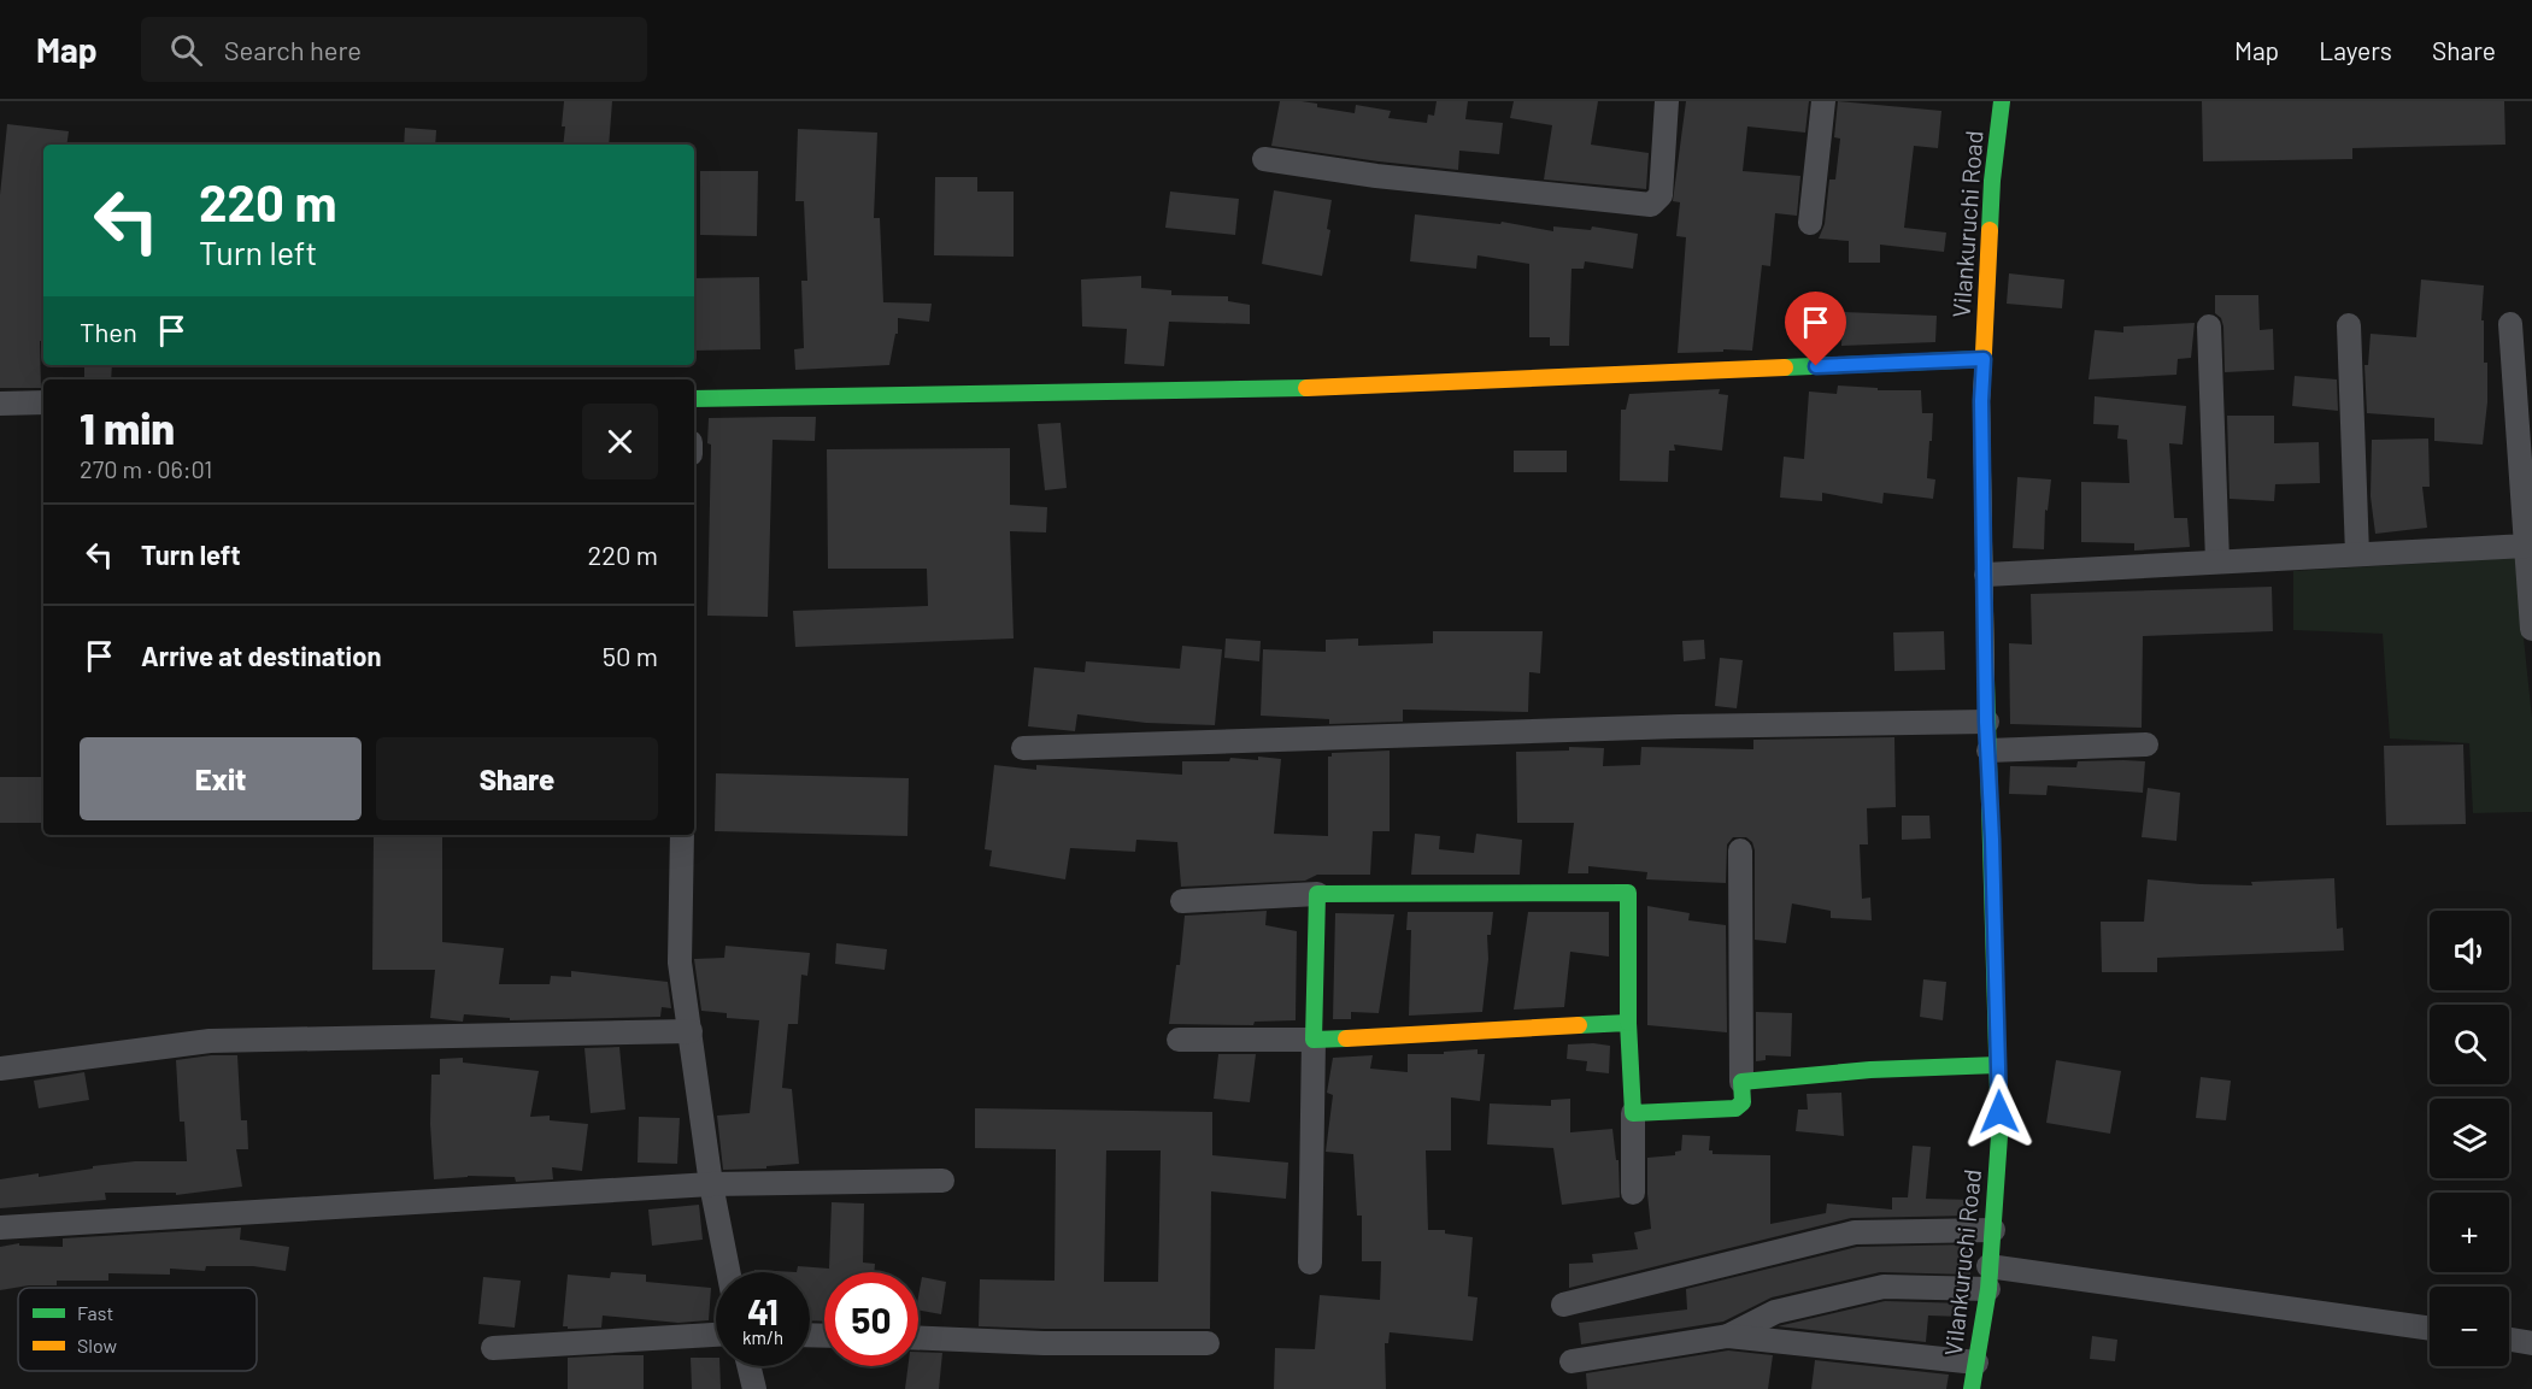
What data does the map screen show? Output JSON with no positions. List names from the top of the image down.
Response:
{
  "streets": {
    "street": ["Vilankuruchi Road"]
  },
  "legend": ["Fast", "Slow"],
  "page": {
    "header": "Map",
    "search": "Search here",
    "nav": ["Map", "Layers", "Share"],
    "turn": ["220 m", "Turn left"],
    "then": "Then",
    "heading": ["1 min", "270 m · 06:01"],
    "list": [
      {
        "name": "Turn left",
        "value": "220 m"
      },
      {
        "name": "Arrive at destination",
        "value": "50 m"
      }
    ],
    "buttons": ["Exit", "Share"],
    "map_buttons": ["+", "−"],
    "speed": "41 km/h",
    "limit": "50"
  }
}
